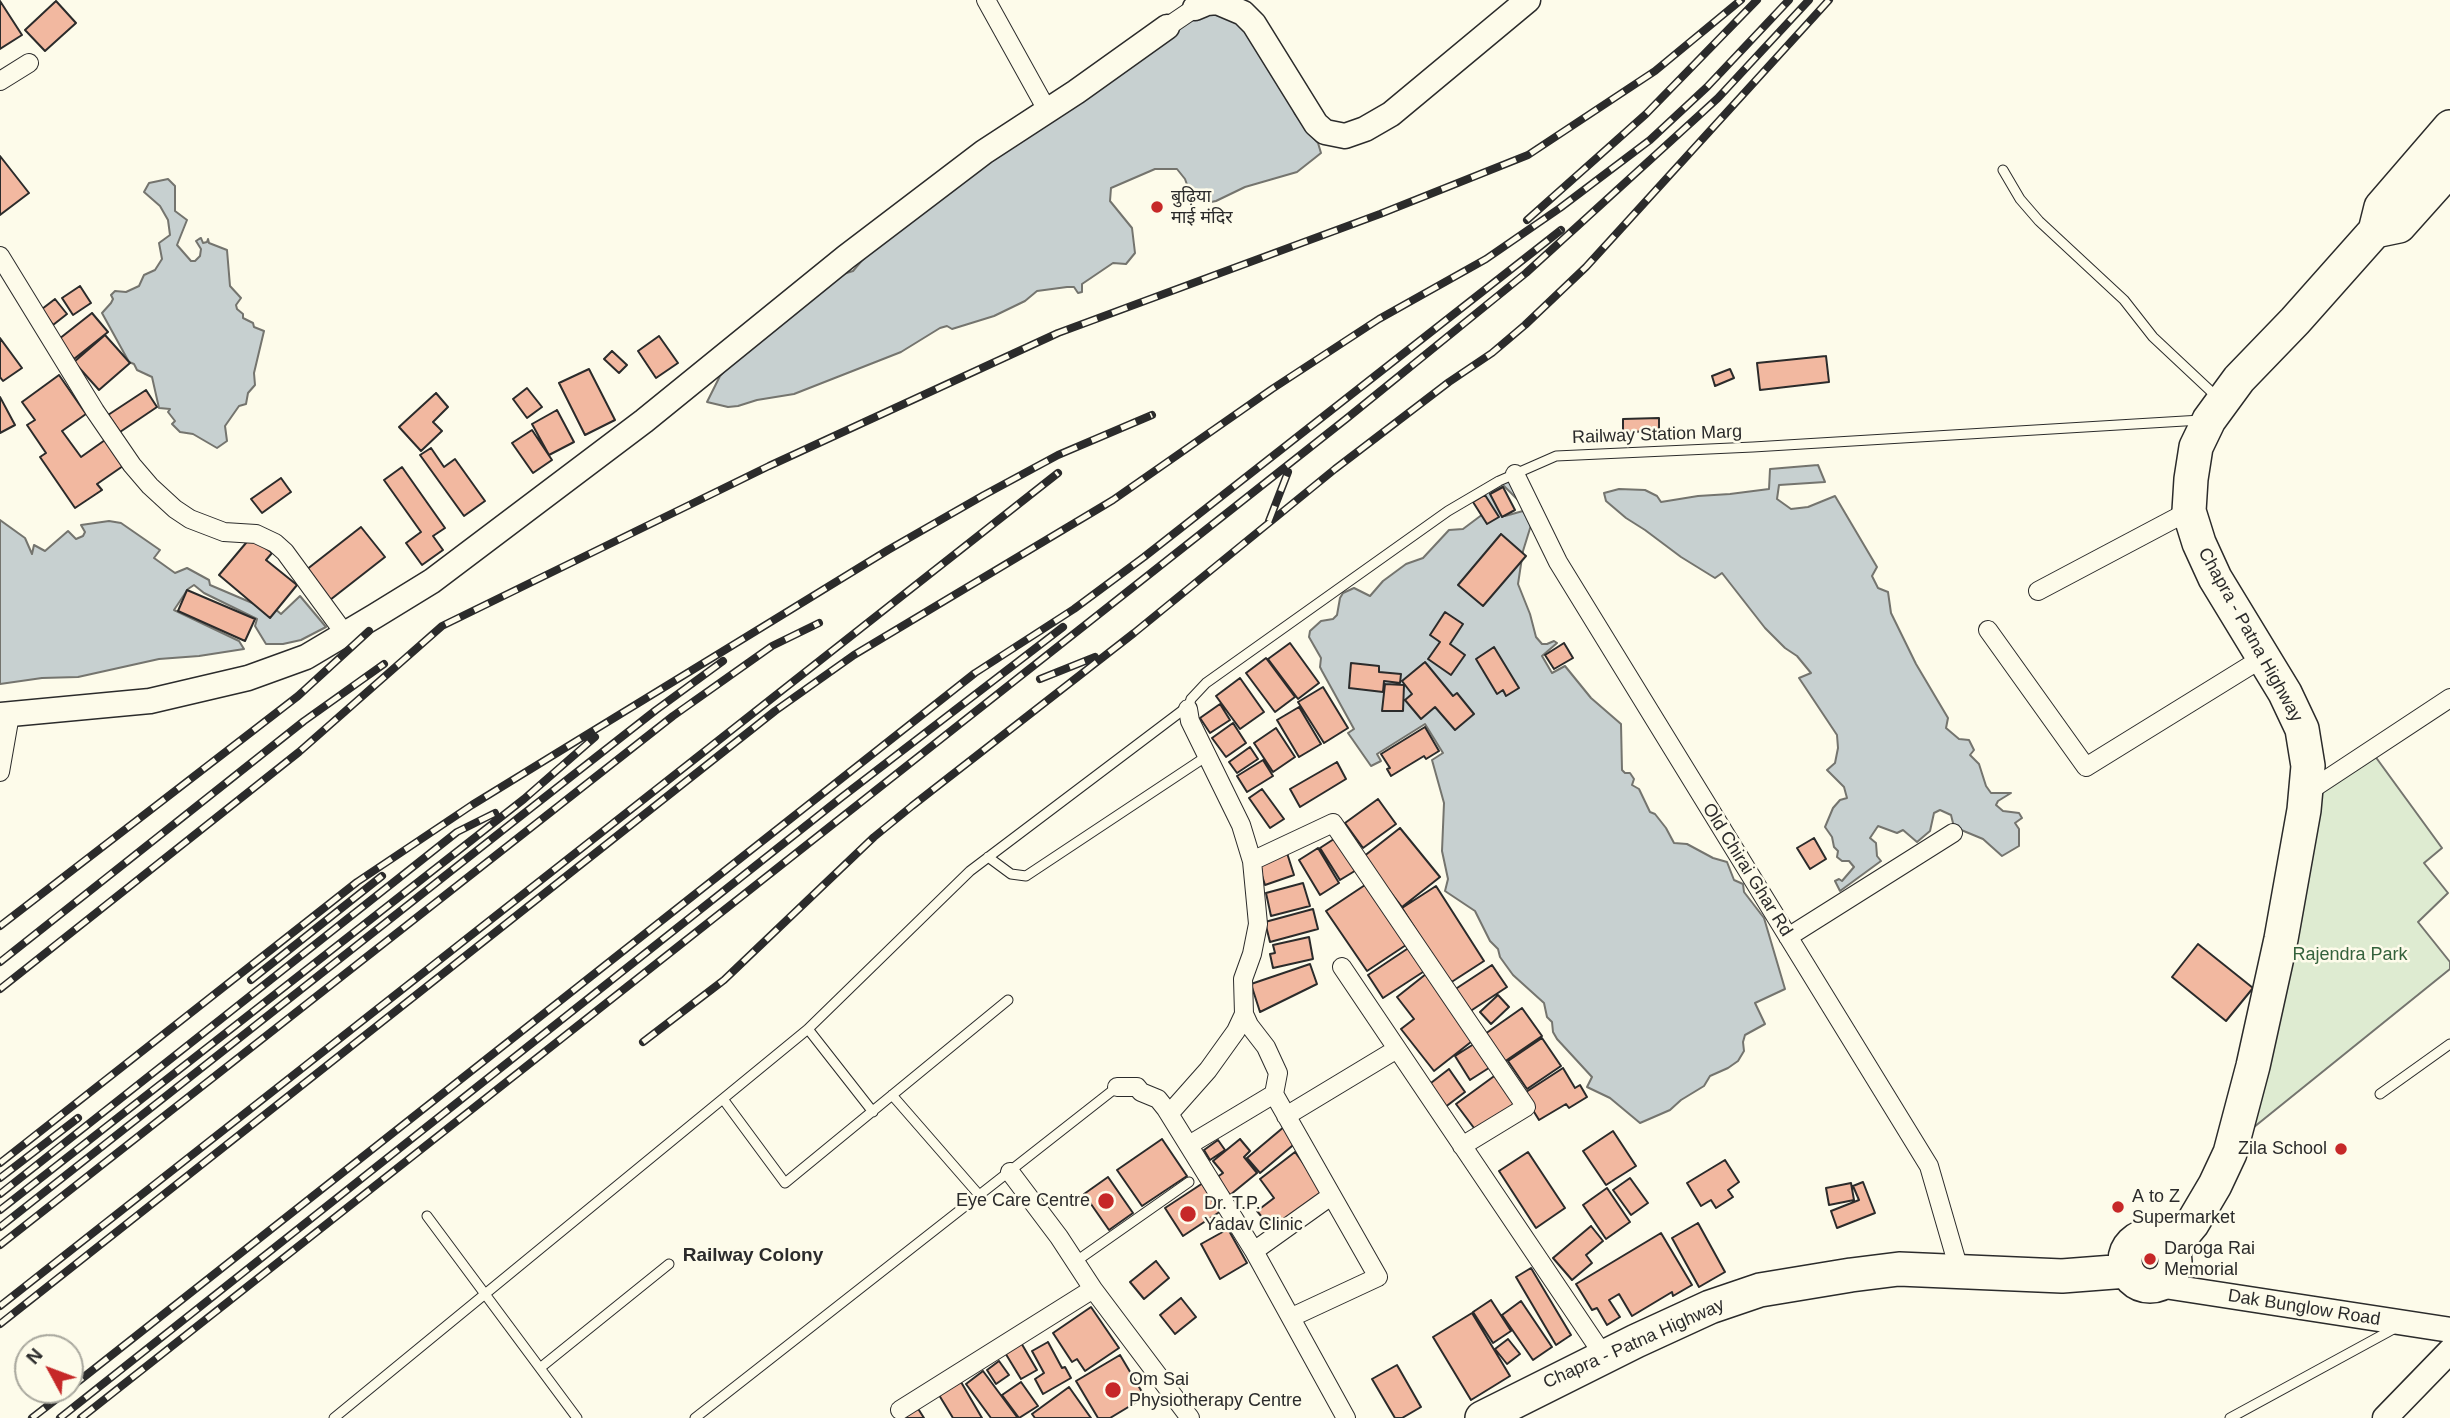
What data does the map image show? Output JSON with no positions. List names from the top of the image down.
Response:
{
  "streets": {
    "highway": ["Chapra - Patna Highway"],
    "street": ["Old Chirai Ghar Rd", "Dak Bunglow Road"],
    "lane": ["Railway Station Marg"]
  },
  "crossings": [
    ["Railway Station Marg", "Chapra - Patna Highway"],
    ["Railway Station Marg", "Old Chirai Ghar Rd"],
    ["Chapra - Patna Highway", "Old Chirai Ghar Rd"],
    ["Chapra - Patna Highway", "Dak Bunglow Road"]
  ],
  "districts": ["Railway Colony"],
  "parks": ["Rajendra Park"],
  "places": [
    "बुढ़िया माई मंदिर",
    "Zila School",
    "Eye Care Centre",
    "A to Z Supermarket",
    "Dr. T.P. Yadav Clinic",
    "Daroga Rai Memorial",
    "Om Sai Physiotherapy Centre"
  ],
  "north": "top left"
}
